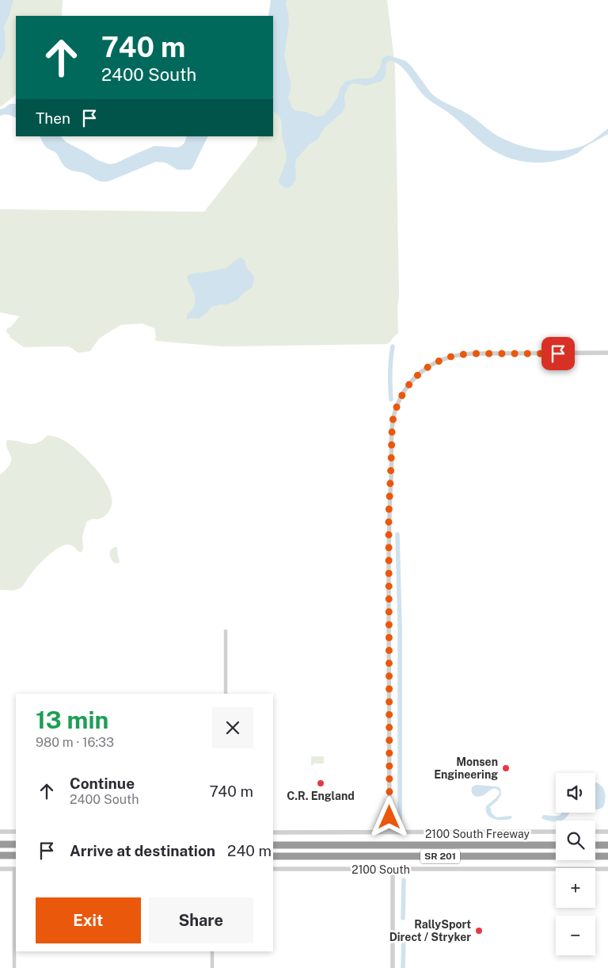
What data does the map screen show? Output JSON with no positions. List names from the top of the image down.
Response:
{
  "streets": {
    "highway": ["2100 South Freeway", "SR 201"],
    "street": ["2100 South"]
  },
  "places": ["Monsen Engineering", "C.R. England", "RallySport Direct / Stryker"],
  "page": {
    "turn": ["740 m", "2400 South"],
    "then": "Then",
    "heading": ["13 min", "980 m · 16:33"],
    "list": [
      {
        "name": "Continue",
        "note": "2400 South",
        "value": "740 m"
      },
      {
        "name": "Arrive at destination",
        "value": "240 m"
      }
    ],
    "map_buttons": ["+", "−"],
    "buttons": ["Exit", "Share"]
  }
}
